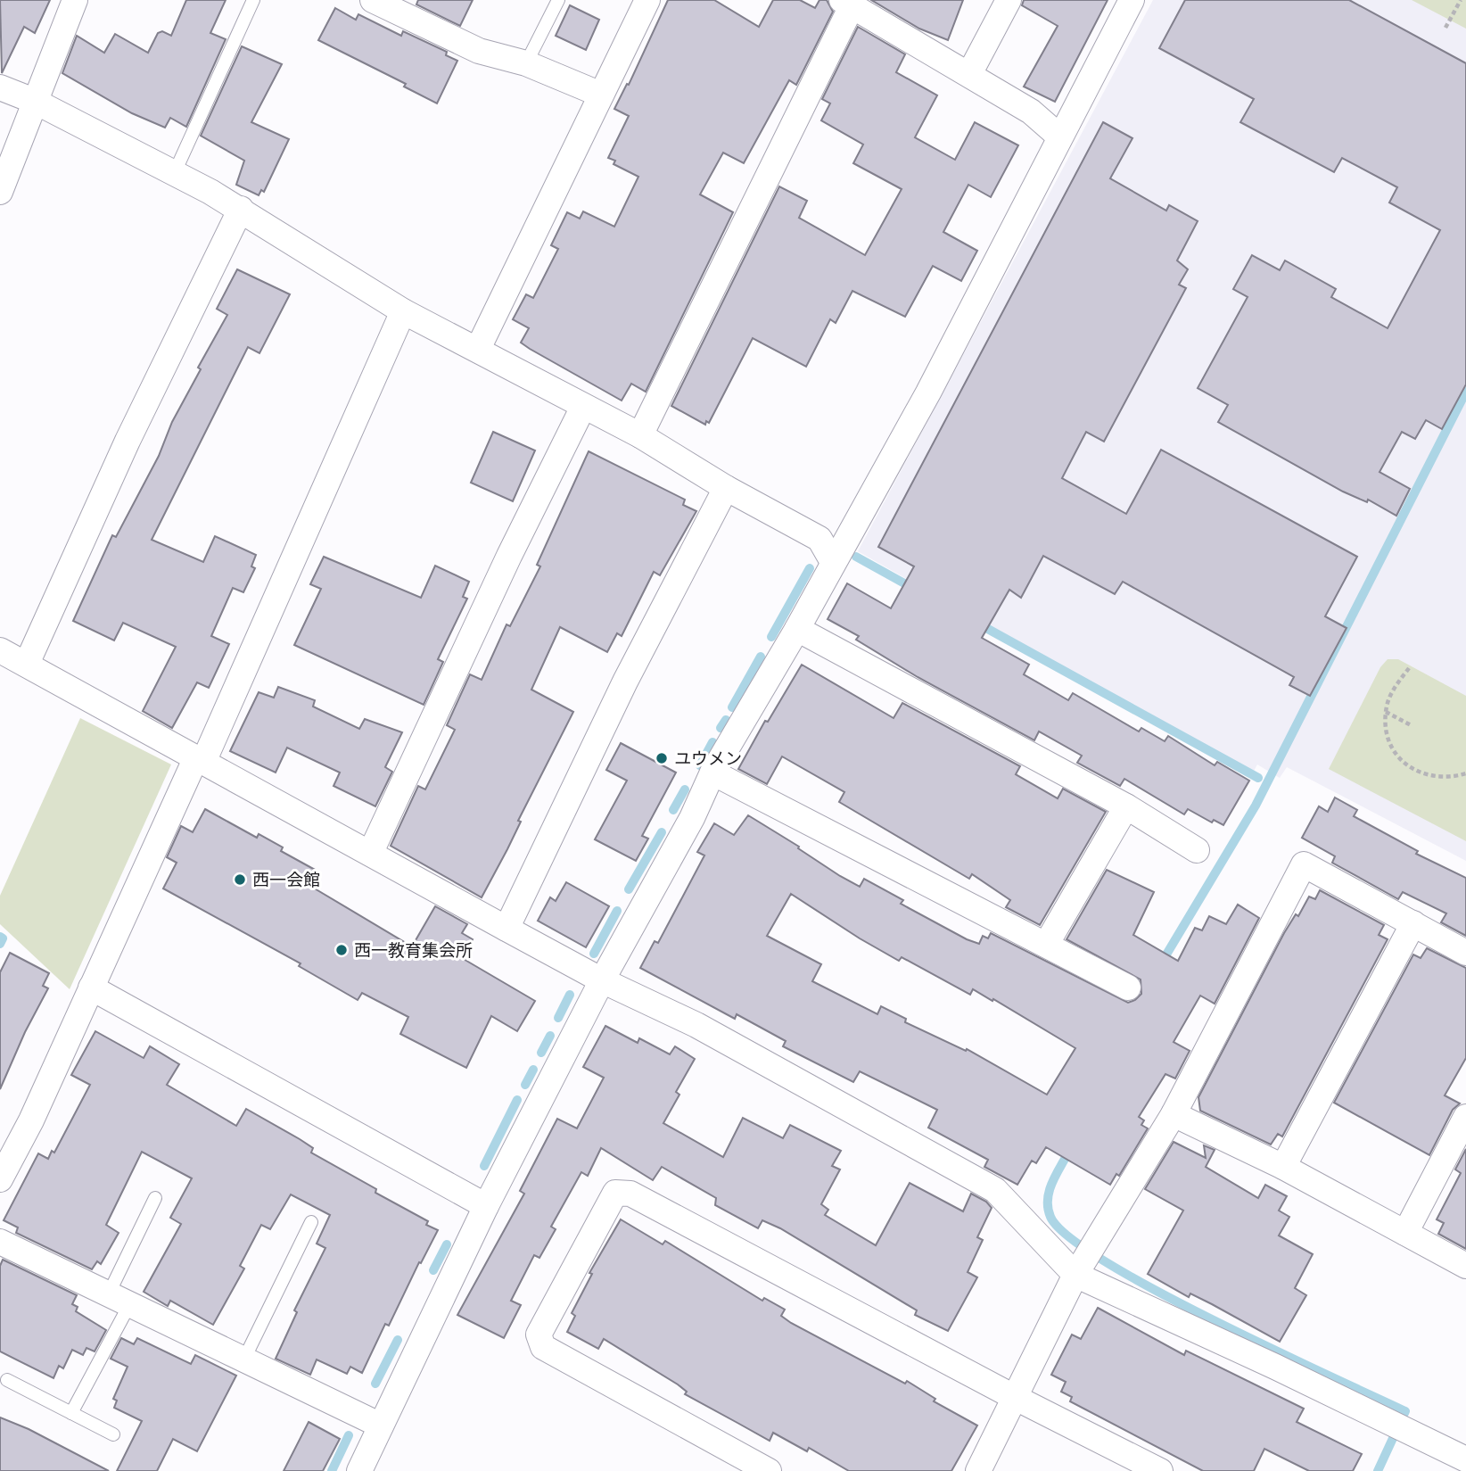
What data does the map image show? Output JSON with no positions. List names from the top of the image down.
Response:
{
  "places": ["ユウメン", "西一会館", "西一教育集会所"]
}
